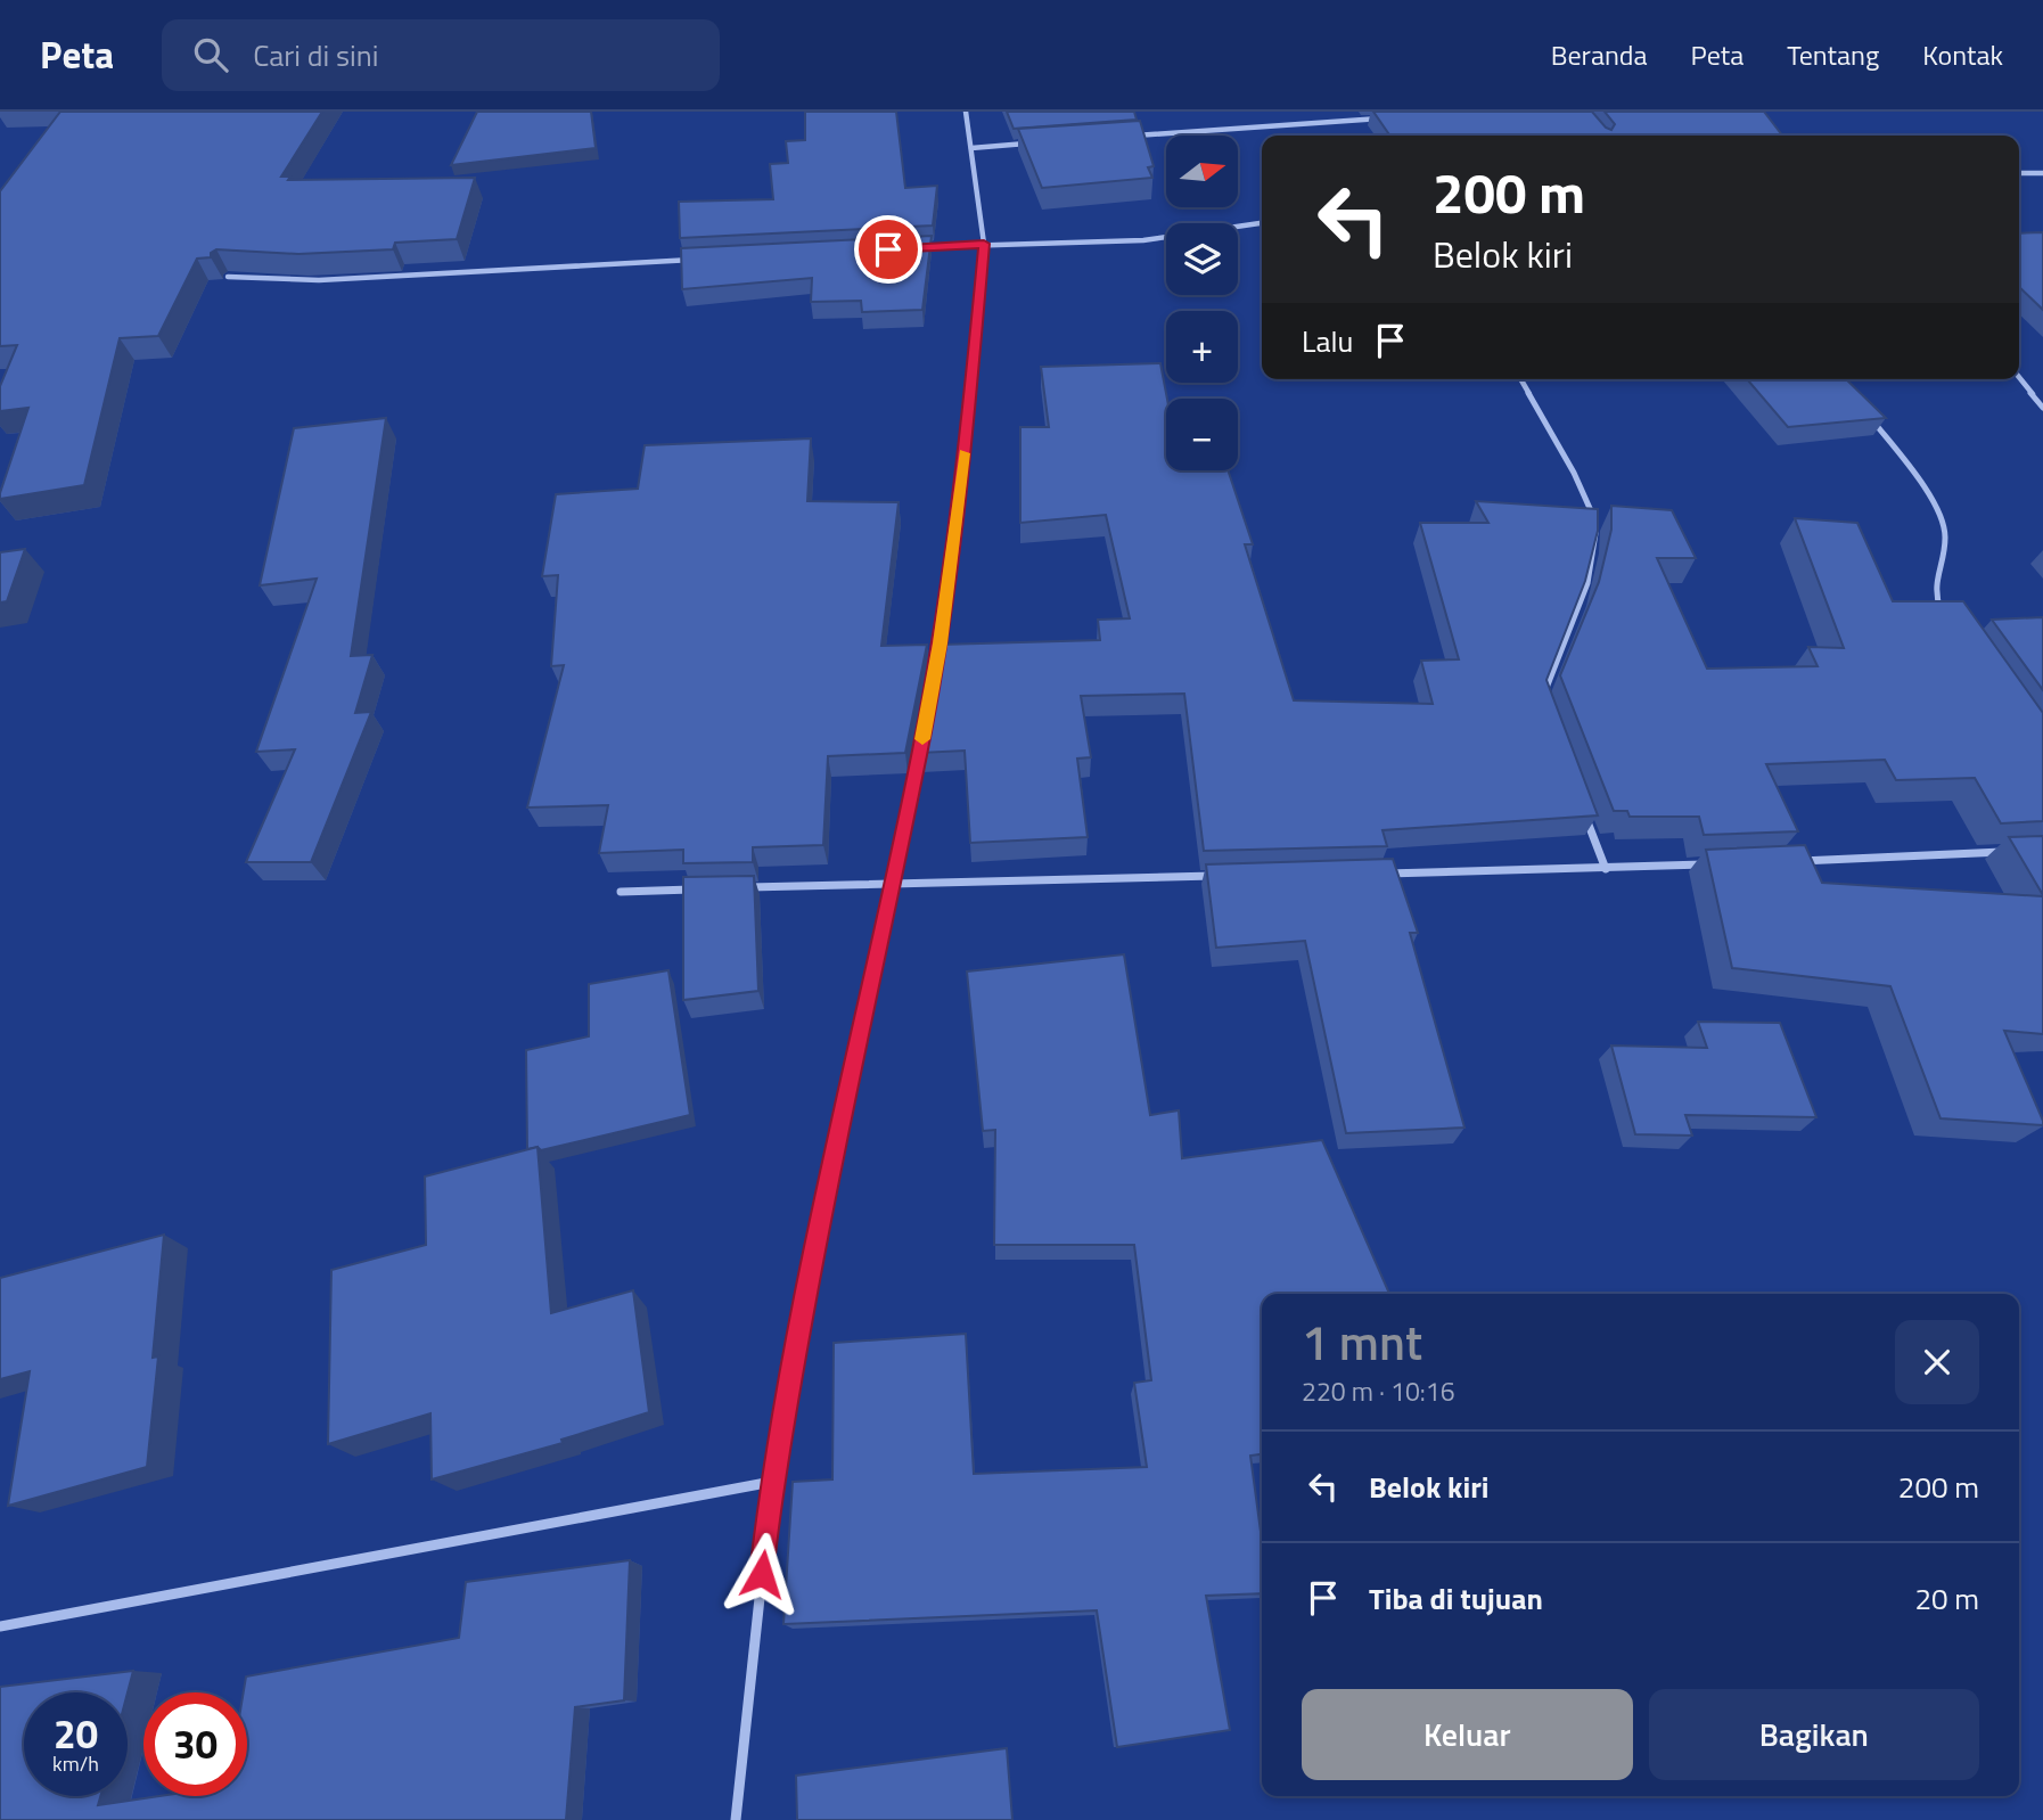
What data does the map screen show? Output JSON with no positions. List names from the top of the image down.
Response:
{
  "north": "right",
  "page": {
    "header": "Peta",
    "search": "Cari di sini",
    "nav": [
      "Beranda",
      "Peta",
      "Tentang",
      "Kontak"
    ],
    "map_buttons": ["+", "−"],
    "turn": ["200 m", "Belok kiri"],
    "then": "Lalu",
    "heading": ["1 mnt", "220 m · 10:16"],
    "list": [
      {
        "name": "Belok kiri",
        "value": "200 m"
      },
      {
        "name": "Tiba di tujuan",
        "value": "20 m"
      }
    ],
    "buttons": ["Keluar", "Bagikan"],
    "speed": "20 km/h",
    "limit": "30"
  }
}
